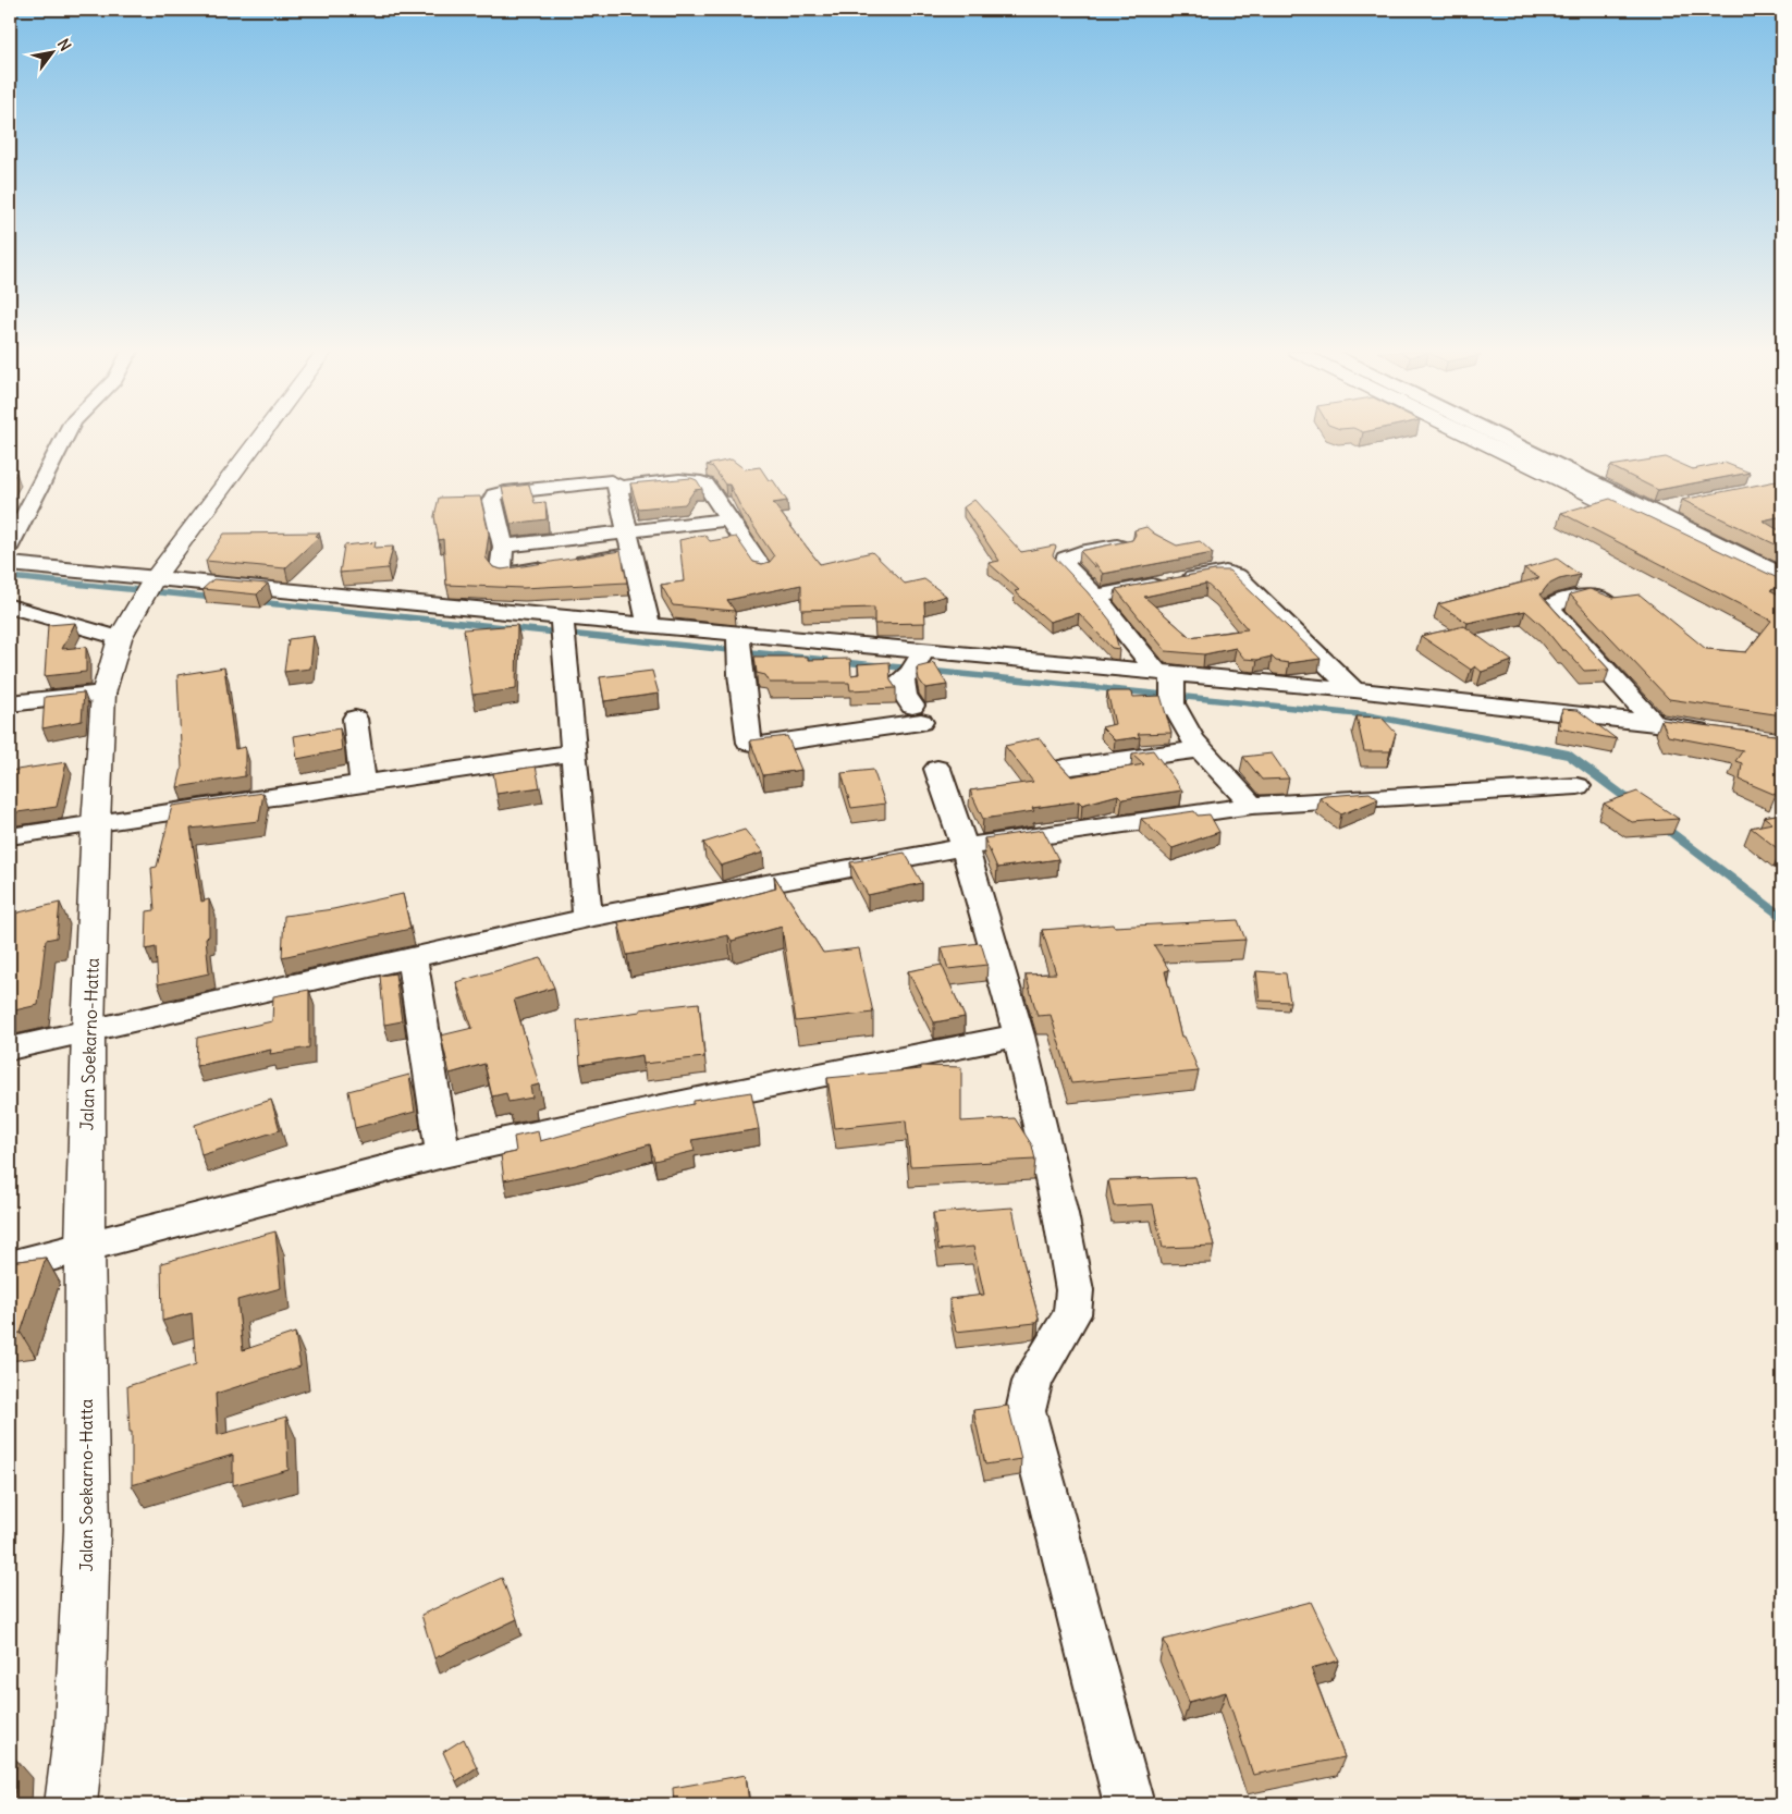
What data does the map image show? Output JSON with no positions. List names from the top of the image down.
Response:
{
  "streets": {
    "main road": ["Jalan Soekarno-Hatta"]
  },
  "north": "top right"
}
